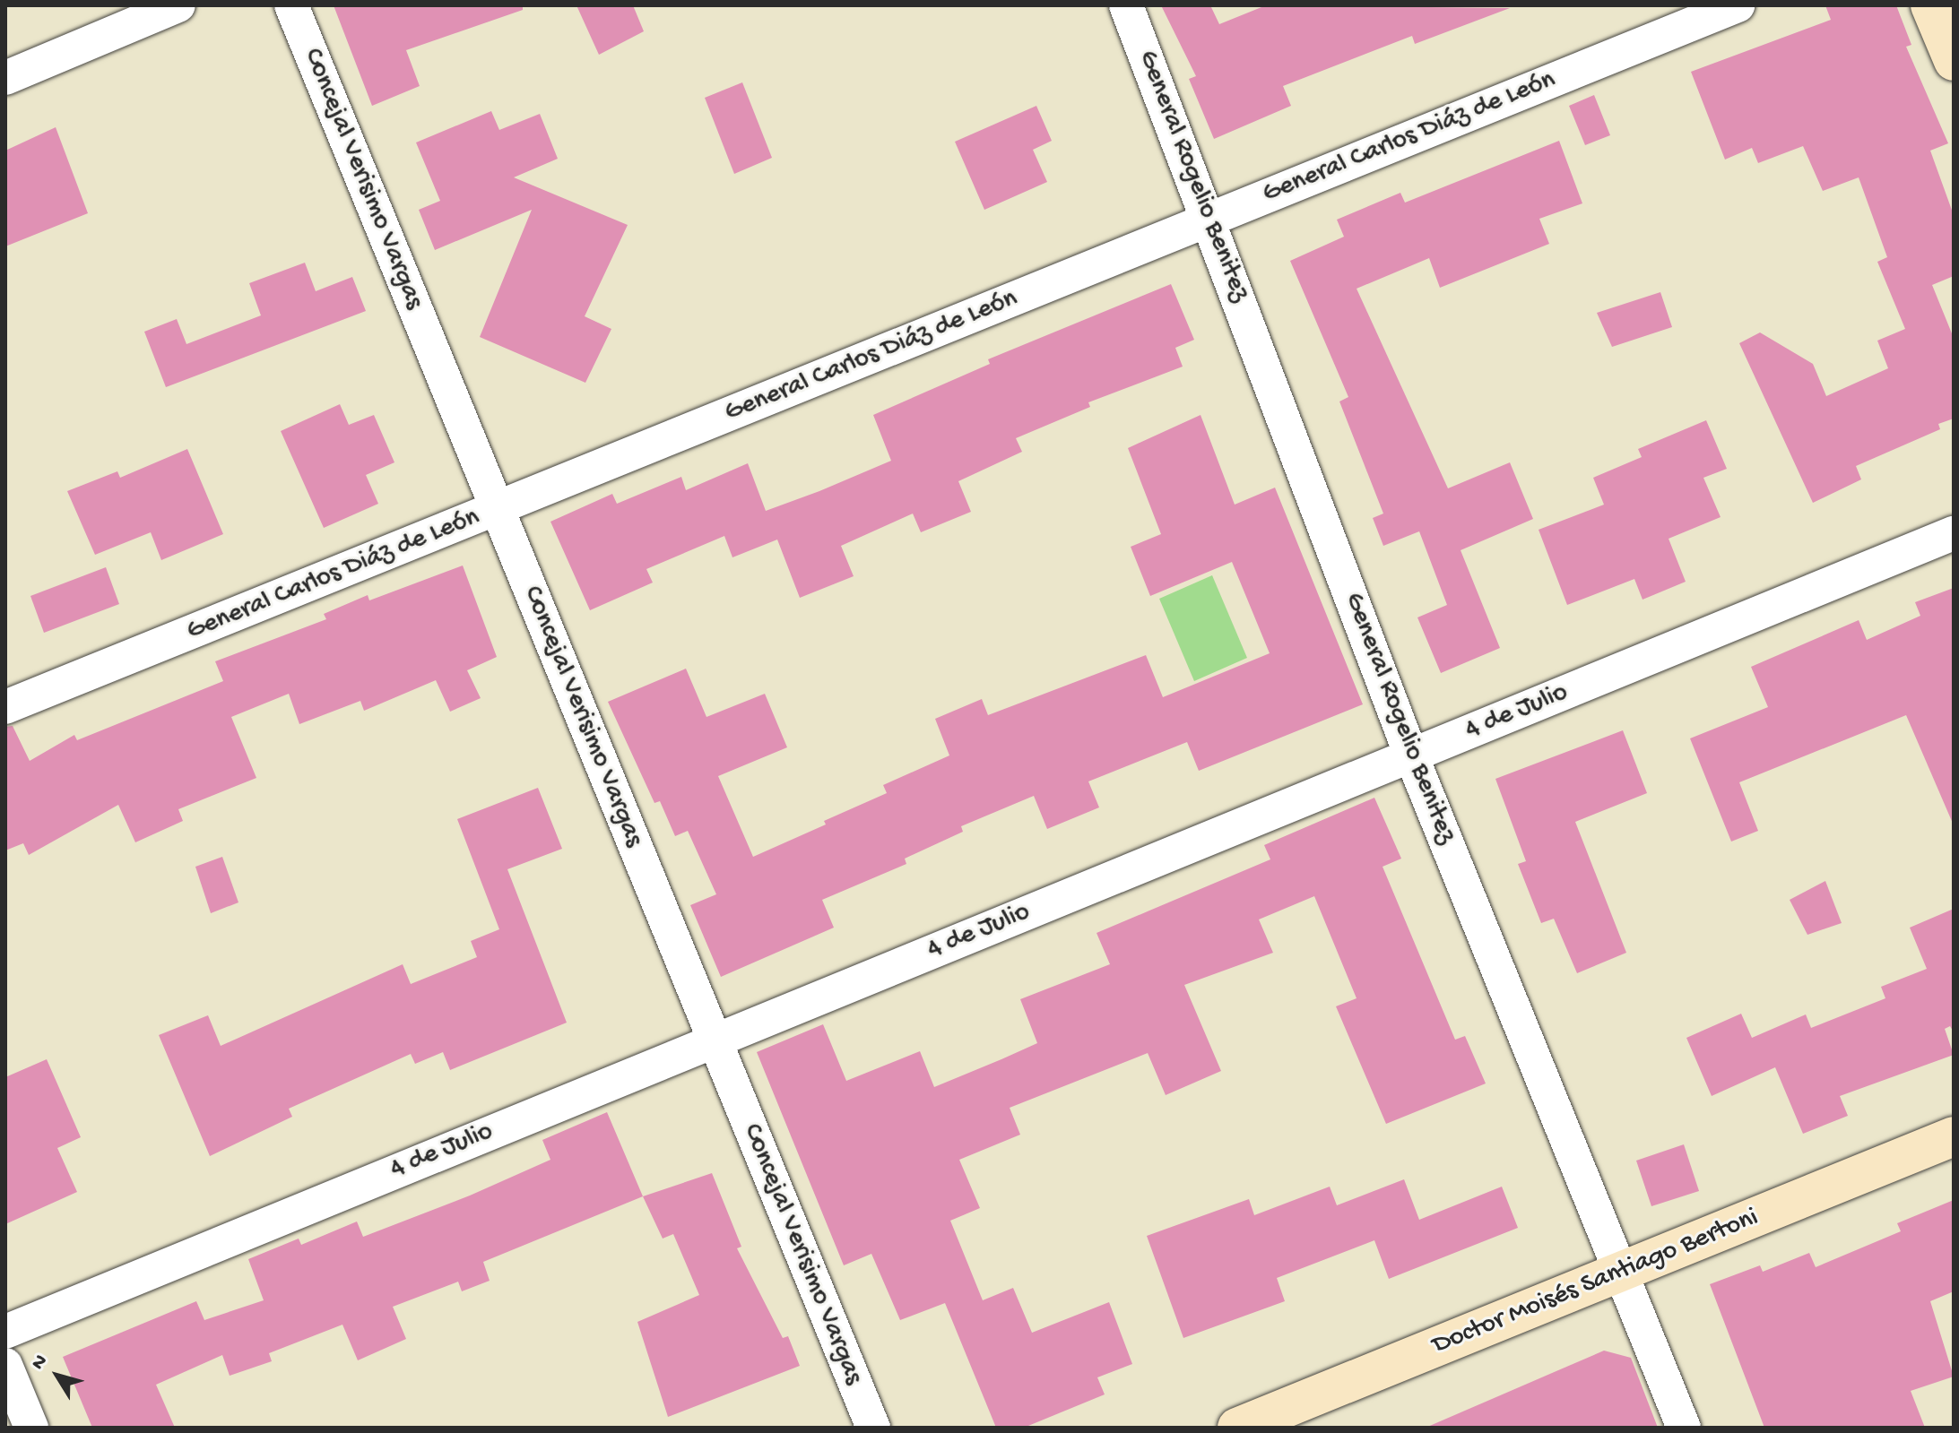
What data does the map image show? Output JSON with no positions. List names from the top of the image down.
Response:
{
  "streets": {
    "street": [
      "General Carlos Diáz de León",
      "General Rogelio Benitez",
      "Concejal Verisimo Vargas",
      "4 de Julio",
      "Doctor Moisés Santiago Bertoni"
    ]
  },
  "crossings": [
    ["General Carlos Diáz de León", "General Rogelio Benitez"],
    ["General Carlos Diáz de León", "Concejal Verisimo Vargas"],
    ["General Rogelio Benitez", "4 de Julio"],
    ["General Rogelio Benitez", "Doctor Moisés Santiago Bertoni"],
    ["Concejal Verisimo Vargas", "4 de Julio"]
  ],
  "north": "top left"
}
